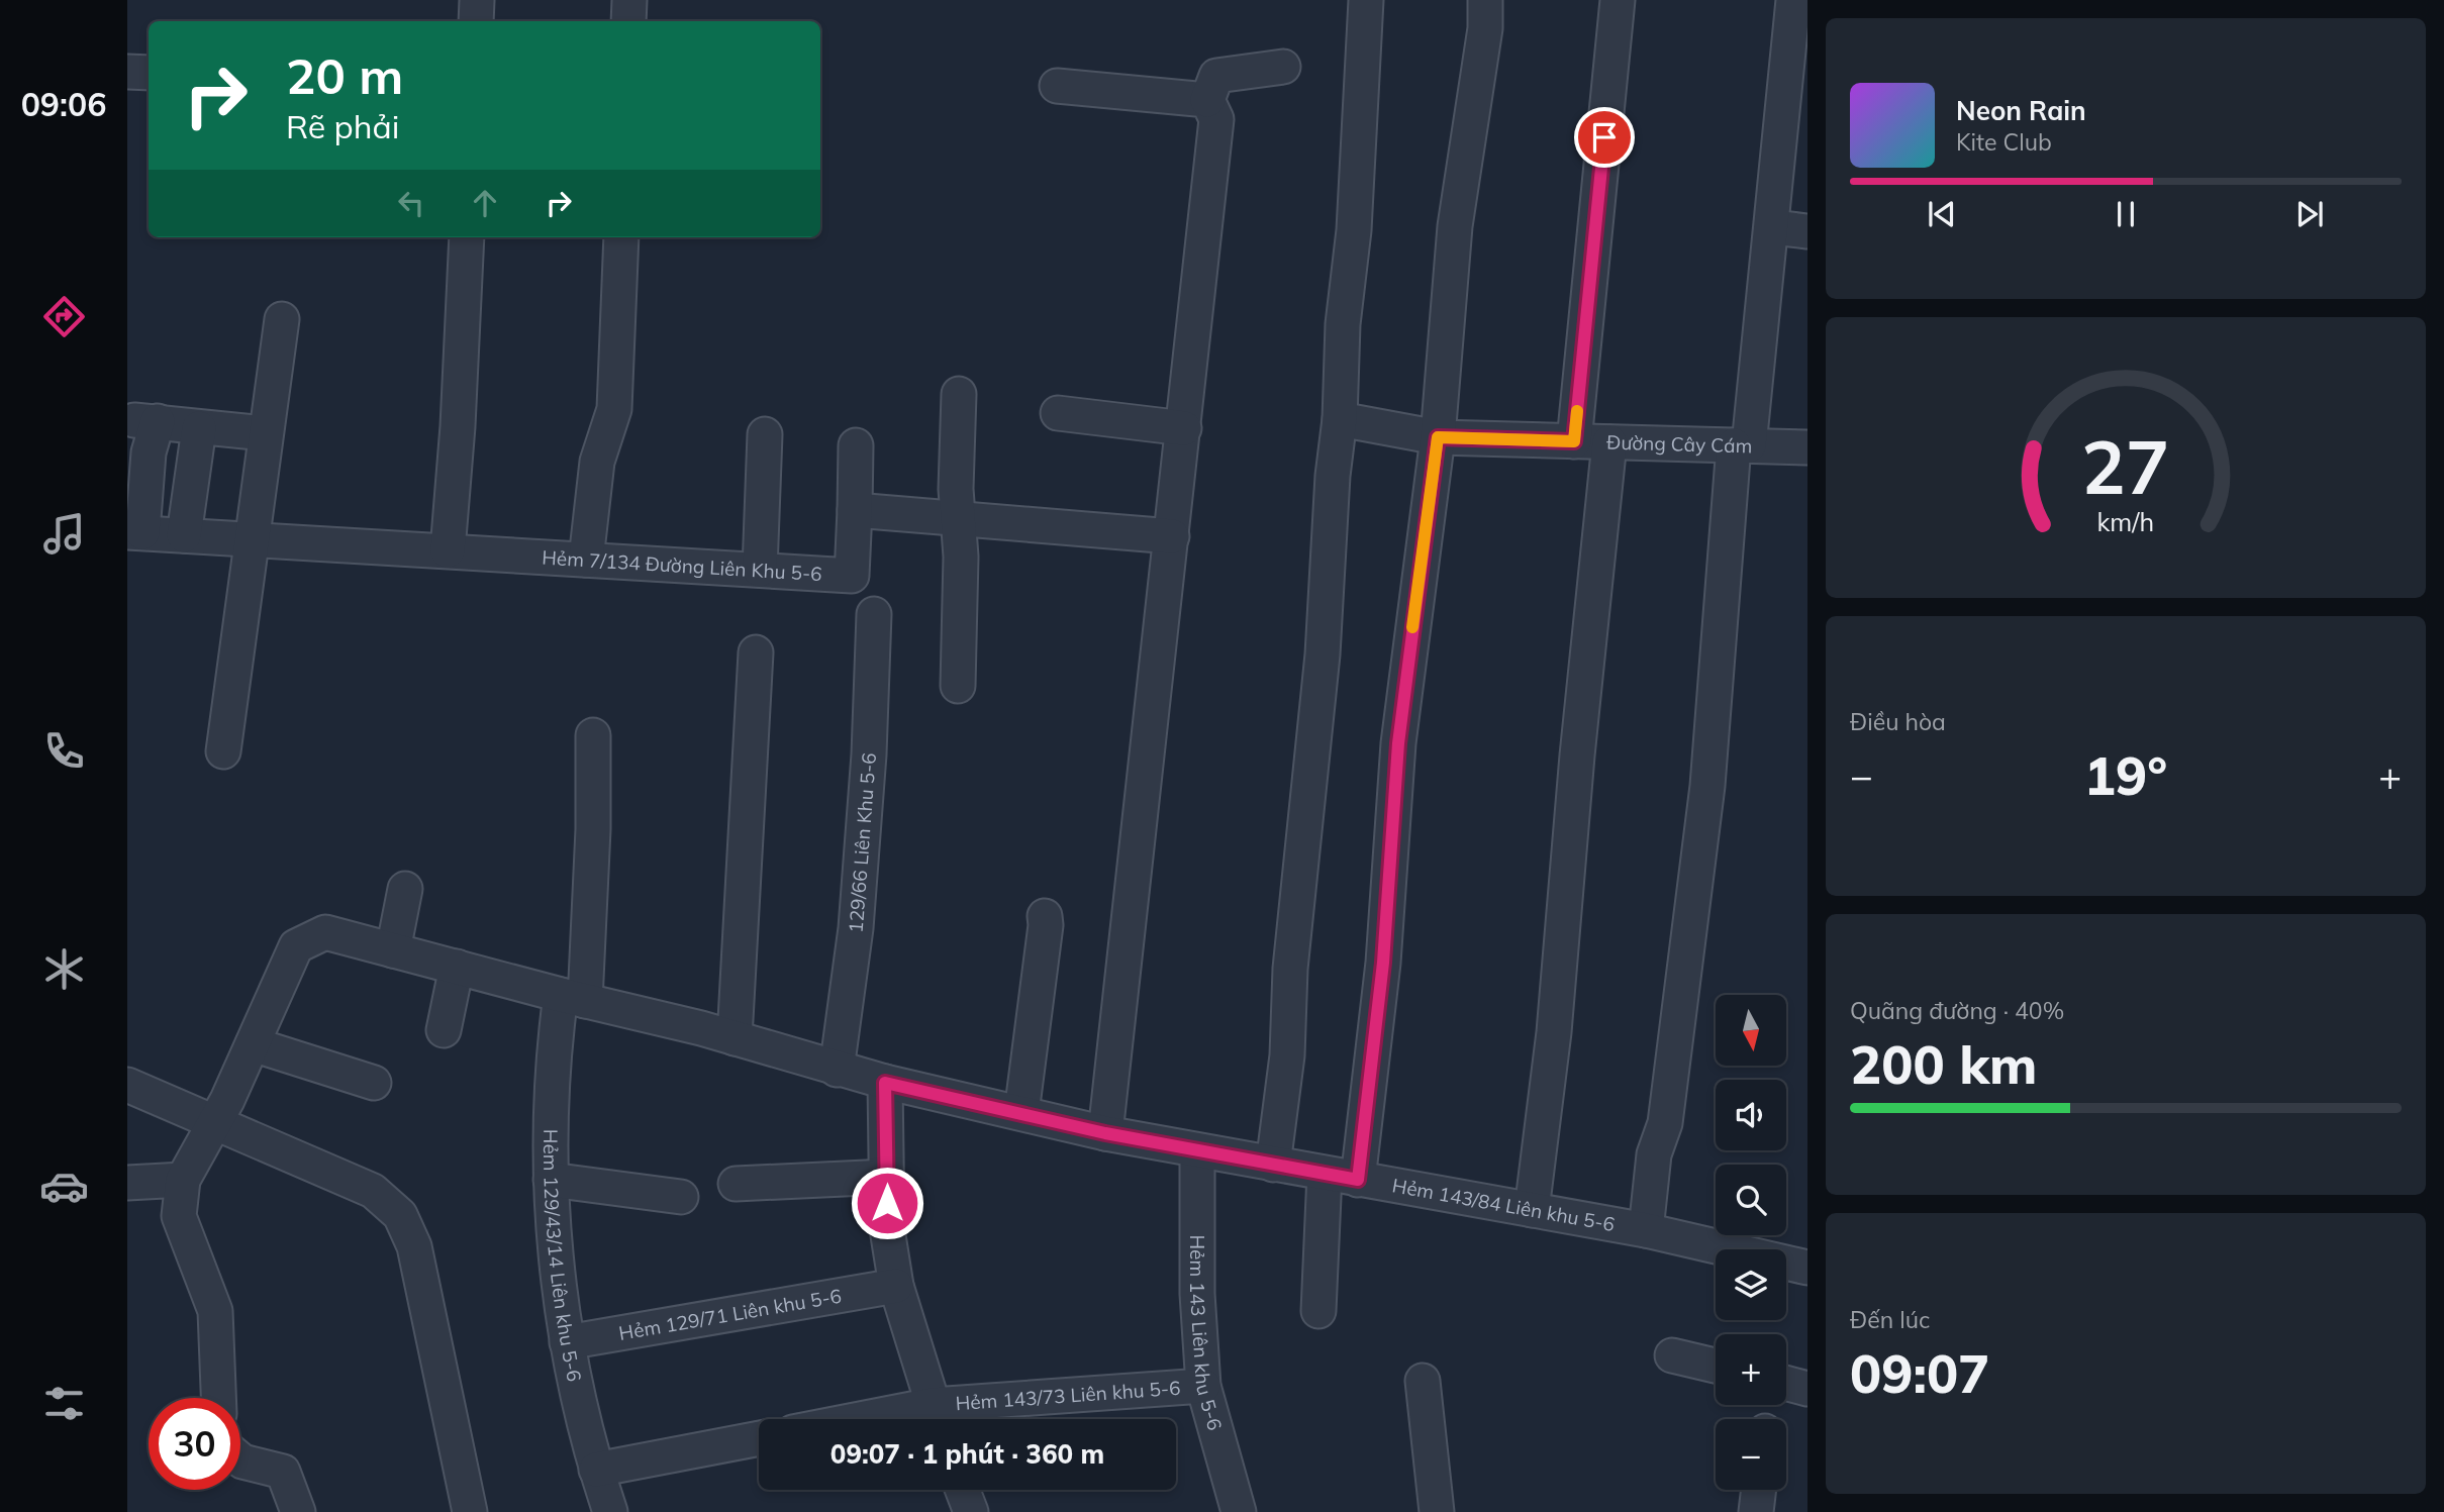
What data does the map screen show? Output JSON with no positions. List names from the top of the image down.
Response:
{
  "streets": {
    "street": [
      "Đường Cây Cám",
      "Hẻm 7/134 Đường Liên Khu 5-6",
      "129/66 Liên Khu 5-6",
      "Hẻm 143/84 Liên khu 5-6",
      "Hẻm 129/43/14 Liên khu 5-6",
      "Hẻm 129/71 Liên khu 5-6",
      "Hẻm 143 Liên khu 5-6",
      "Hẻm 143/73 Liên khu 5-6"
    ]
  },
  "crossings": [
    ["129/66 Liên Khu 5-6", "Hẻm 143/84 Liên khu 5-6"],
    ["Hẻm 143/84 Liên khu 5-6", "Hẻm 129/43/14 Liên khu 5-6"],
    ["Hẻm 143/84 Liên khu 5-6", "Hẻm 143 Liên khu 5-6"],
    ["Hẻm 129/43/14 Liên khu 5-6", "Hẻm 129/71 Liên khu 5-6"],
    ["Hẻm 143 Liên khu 5-6", "Hẻm 143/73 Liên khu 5-6"]
  ],
  "north": "bottom",
  "page": {
    "tabs": "09:06",
    "turn": ["20 m", "Rẽ phải"],
    "song": ["Neon Rain", "Kite Club"],
    "tile": [
      "Điều hòa",
      ["Quãng đường · 40%", "200 km"],
      ["Đến lúc", "09:07"]
    ],
    "heat": ["−", "19°", "+"],
    "map_buttons": ["+", "−"],
    "limit": "30",
    "trip": "09:07 · 1 phút · 360 m",
    "gauge": ["27", "km/h"]
  }
}
